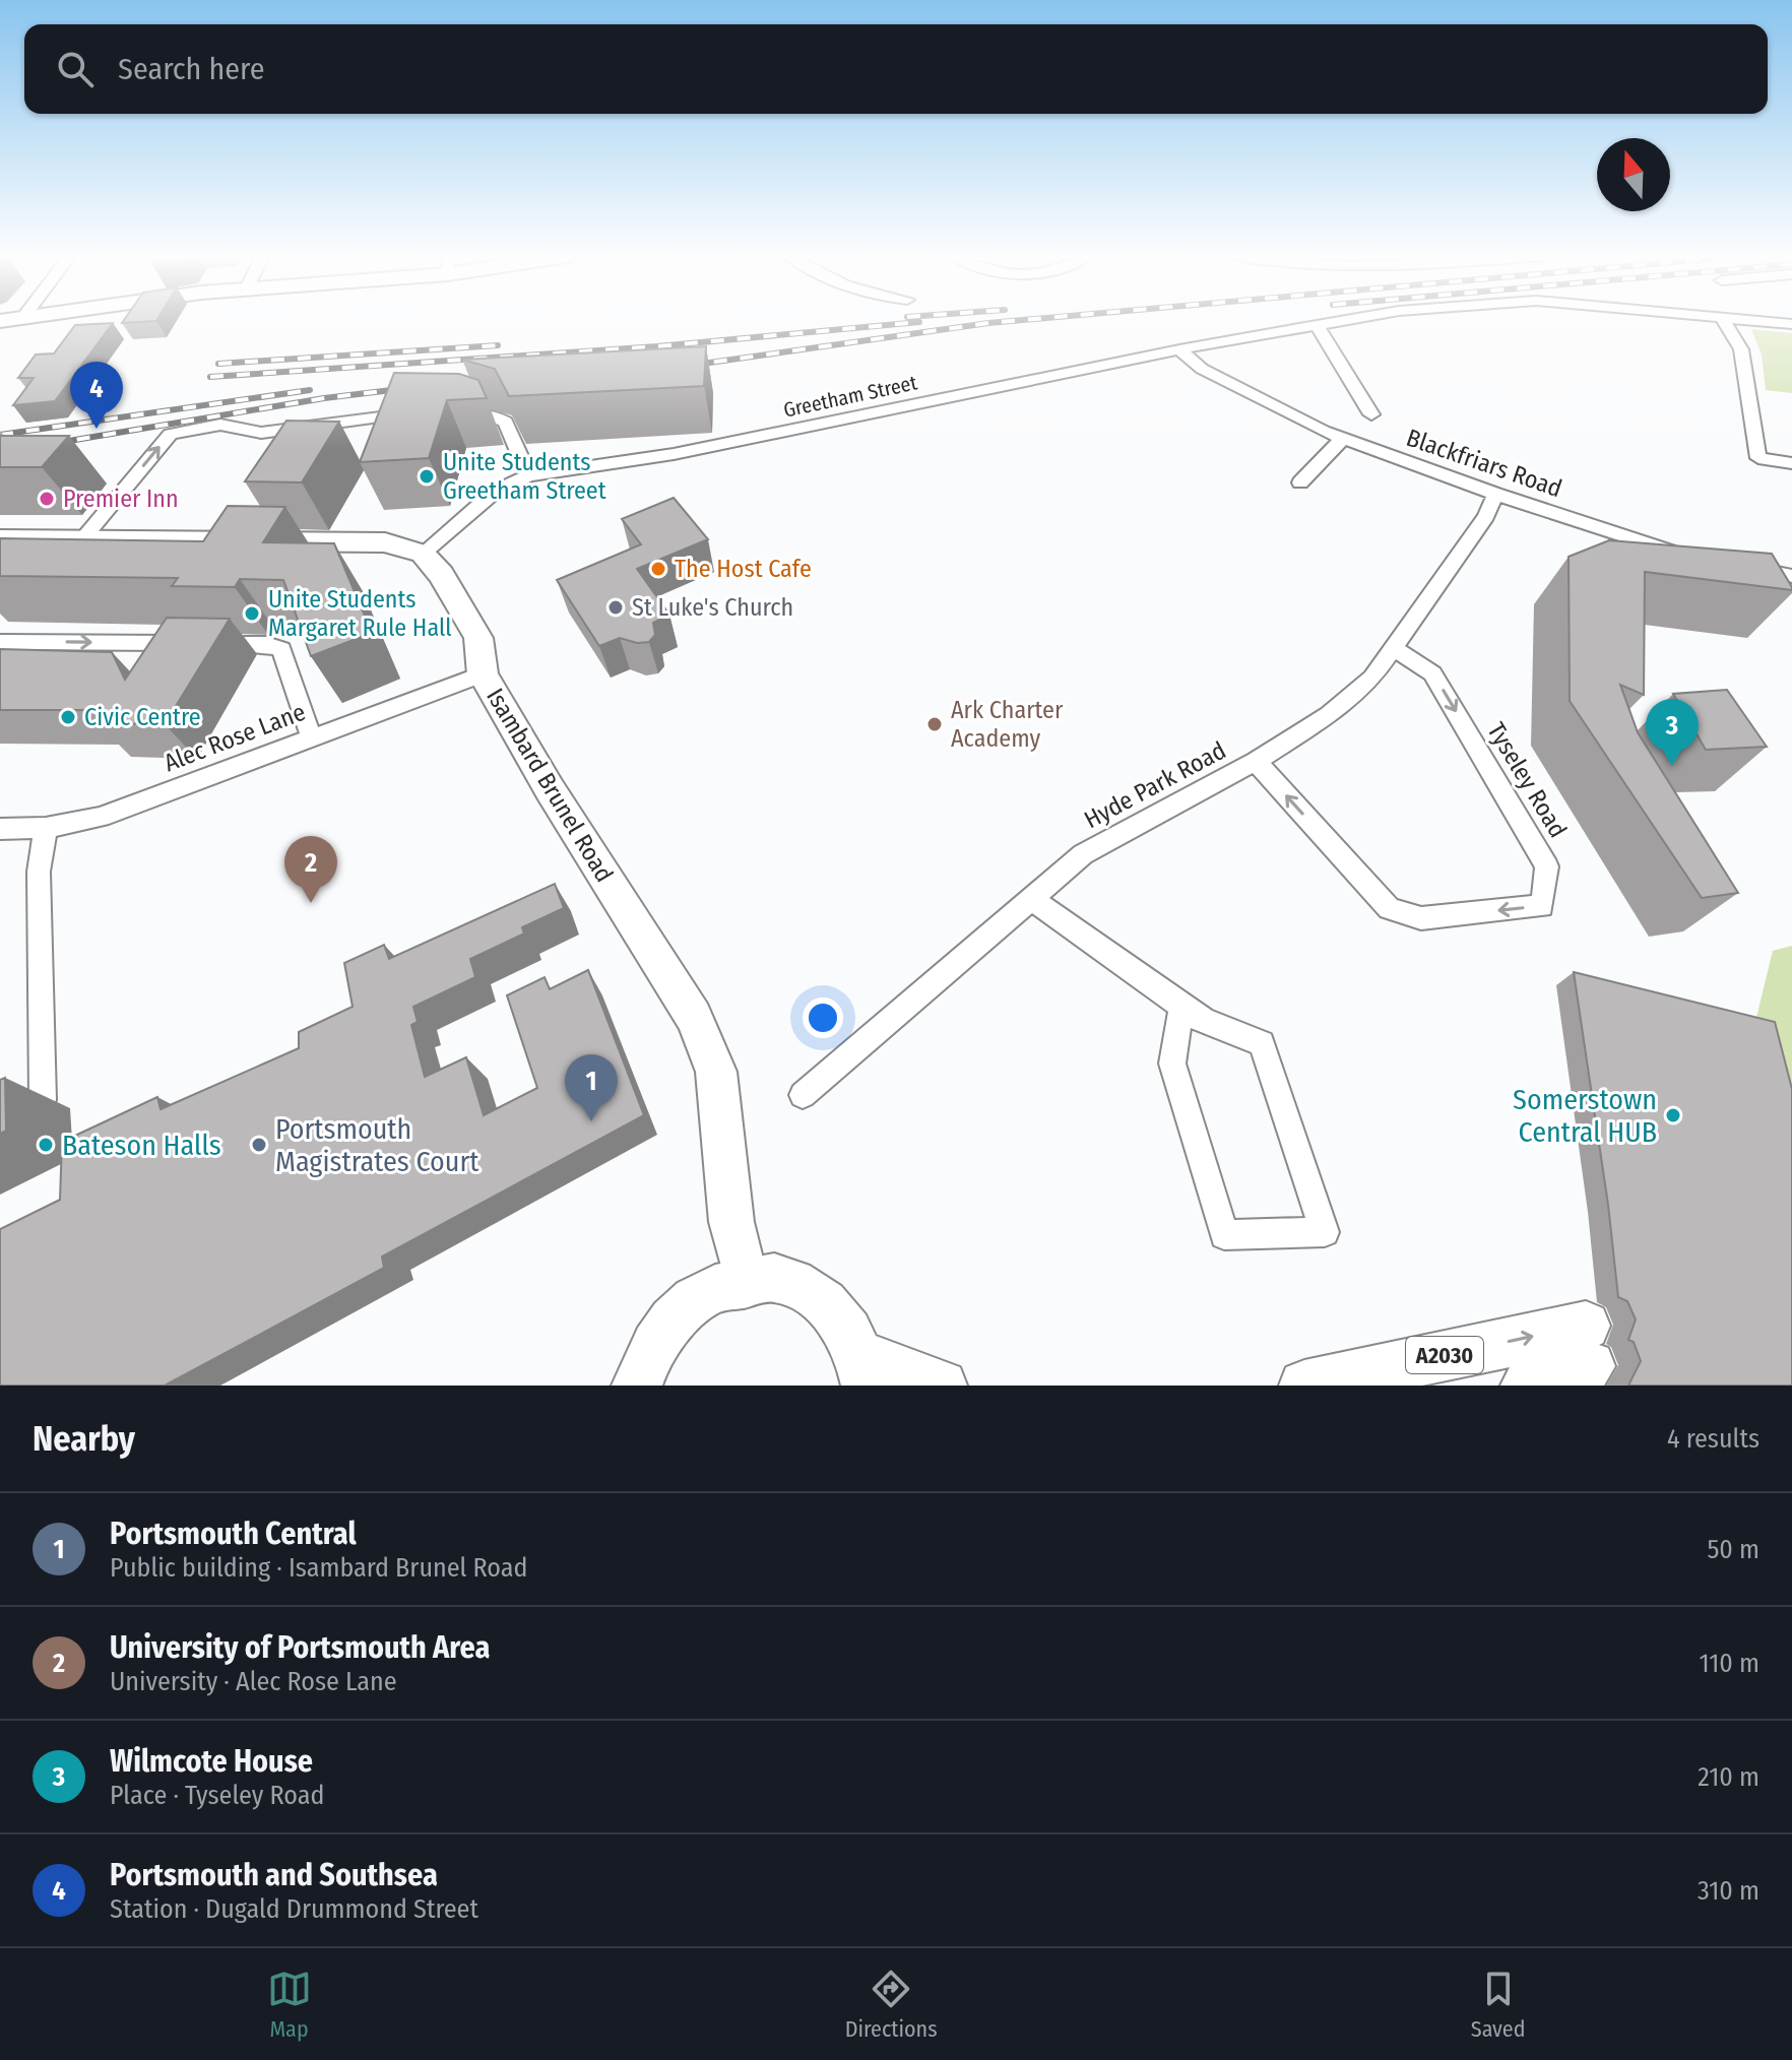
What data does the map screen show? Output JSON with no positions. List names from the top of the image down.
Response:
{
  "streets": {
    "main road": ["A2030"],
    "street": [
      "Greetham Street",
      "Blackfriars Road",
      "Alec Rose Lane",
      "Tyseley Road",
      "Isambard Brunel Road",
      "Hyde Park Road"
    ]
  },
  "crossings": [
    ["Greetham Street", "Blackfriars Road"],
    ["Greetham Street", "Isambard Brunel Road"],
    ["Blackfriars Road", "Hyde Park Road"],
    ["Alec Rose Lane", "Isambard Brunel Road"],
    ["Tyseley Road", "Hyde Park Road"]
  ],
  "places": [
    "Unite Students Greetham Street",
    "Premier Inn",
    "The Host Cafe",
    "St Luke's Church",
    "Unite Students Margaret Rule Hall",
    "Civic Centre",
    "Ark Charter Academy",
    "Somerstown Central HUB",
    "Bateson Halls",
    "Portsmouth Magistrates Court"
  ],
  "north": "top",
  "page": {
    "search": "Search here",
    "pins": [
      "4",
      "3",
      "2",
      "1"
    ],
    "heading": ["Nearby", "4 results"],
    "list": [
      {
        "mark": "1",
        "name": "Portsmouth Central",
        "note": "Public building · Isambard Brunel Road",
        "value": "50 m"
      },
      {
        "mark": "2",
        "name": "University of Portsmouth Area",
        "note": "University · Alec Rose Lane",
        "value": "110 m"
      },
      {
        "mark": "3",
        "name": "Wilmcote House",
        "note": "Place · Tyseley Road",
        "value": "210 m"
      },
      {
        "mark": "4",
        "name": "Portsmouth and Southsea",
        "note": "Station · Dugald Drummond Street",
        "value": "310 m"
      }
    ],
    "nav": ["Map", "Directions", "Saved"]
  }
}
